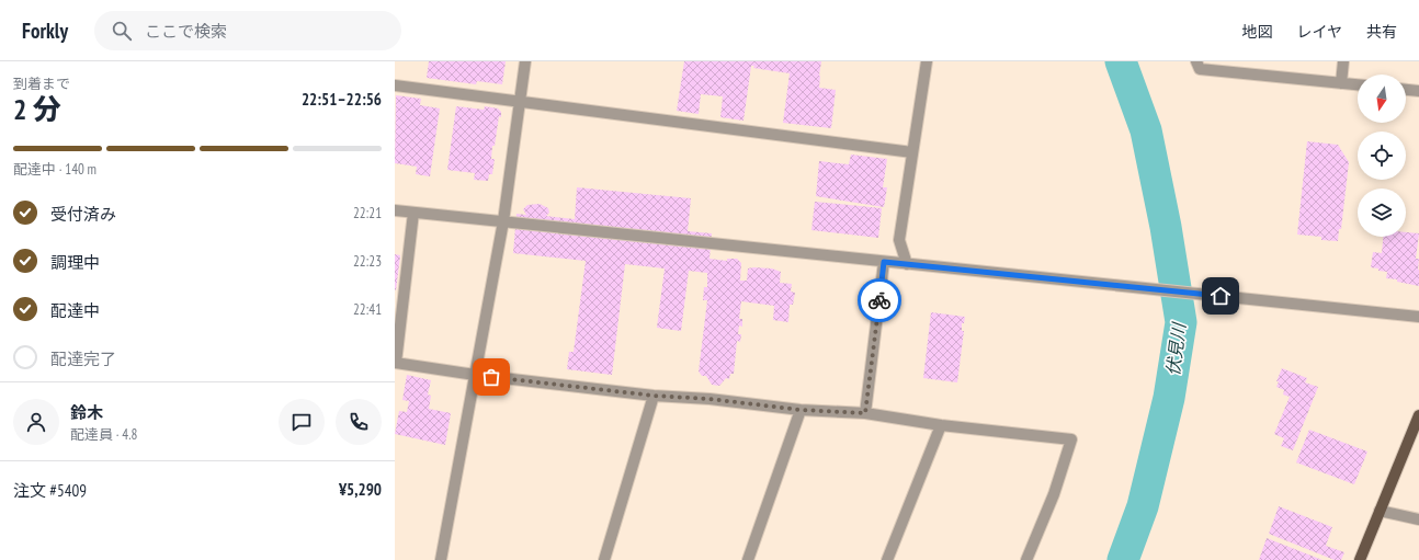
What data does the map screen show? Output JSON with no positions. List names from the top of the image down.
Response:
{
  "water": ["伏見川"],
  "north": "bottom",
  "page": {
    "header": "Forkly",
    "search": "ここで検索",
    "nav": ["地図", "レイヤ", "共有"],
    "heading": ["2 分", "到着まで", "22:51–22:56"],
    "panel": [
      "鈴木",
      "配達員 · 4.8",
      "注文 #5409",
      "¥5,290"
    ],
    "bar": "配達中 · 140 m",
    "list": [
      ["受付済み", "22:21"],
      ["調理中", "22:23"],
      ["配達中", "22:41"],
      "配達完了"
    ]
  }
}
